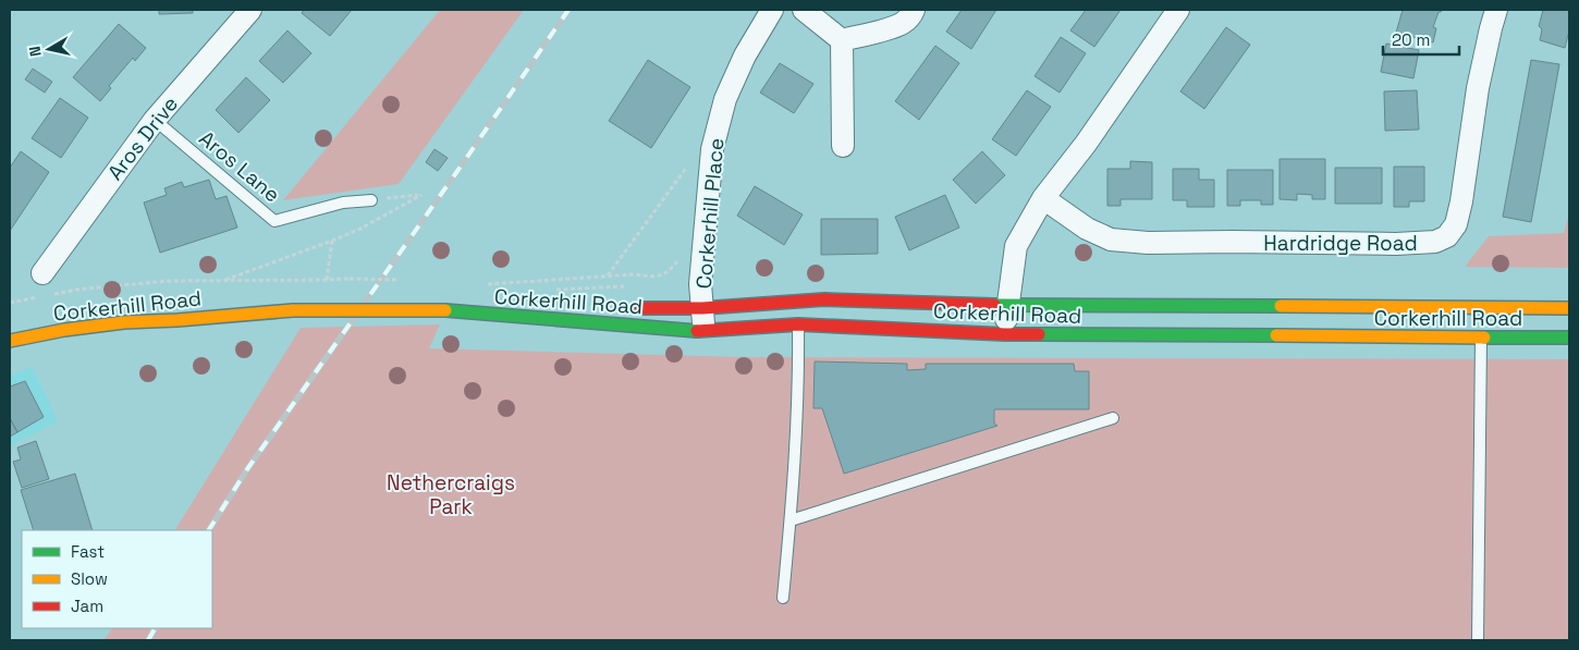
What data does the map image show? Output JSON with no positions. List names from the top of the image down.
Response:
{
  "streets": {
    "street": [
      "Aros Drive",
      "Corkerhill Place",
      "Hardridge Road",
      "Corkerhill Road"
    ],
    "lane": ["Aros Lane"]
  },
  "crossings": [
    ["Aros Drive", "Aros Lane"],
    ["Corkerhill Place", "Corkerhill Road"]
  ],
  "parks": ["Nethercraigs Park"],
  "legend": ["Fast", "Slow", "Jam"],
  "scale_bar": "20 m",
  "north": "left"
}
